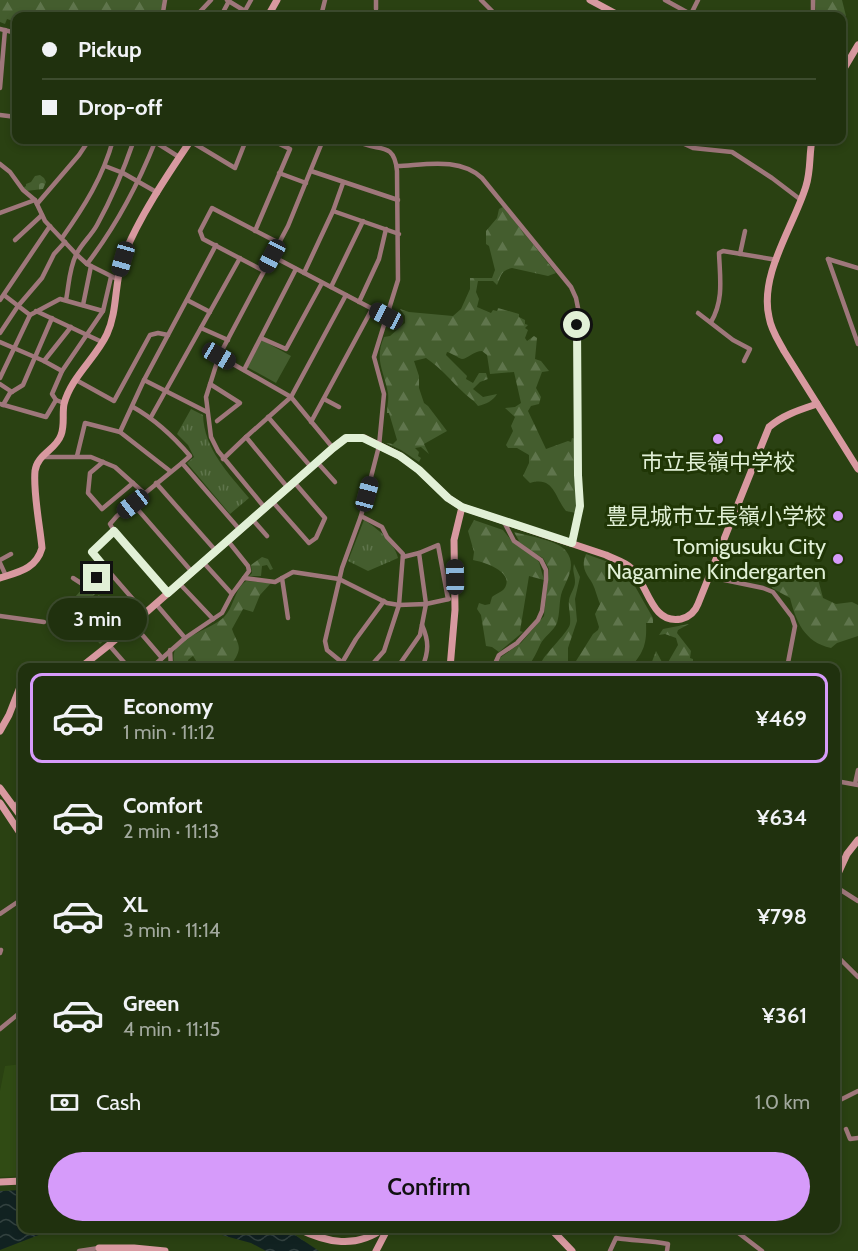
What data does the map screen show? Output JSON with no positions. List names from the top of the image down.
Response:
{
  "places": ["市立長嶺中学校", "豊見城市立長嶺小学校", "Tomigusuku City Nagamine Kindergarten"],
  "page": {
    "banner": ["Pickup", "Drop-off"],
    "bubble": "3 min",
    "list": [
      {
        "name": "Economy",
        "note": "1 min · 11:12",
        "value": "¥469"
      },
      {
        "name": "Comfort",
        "note": "2 min · 11:13",
        "value": "¥634"
      },
      {
        "name": "XL",
        "note": "3 min · 11:14",
        "value": "¥798"
      },
      {
        "name": "Green",
        "note": "4 min · 11:15",
        "value": "¥361"
      }
    ],
    "pay": ["Cash", "1.0 km"],
    "buttons": "Confirm"
  }
}
